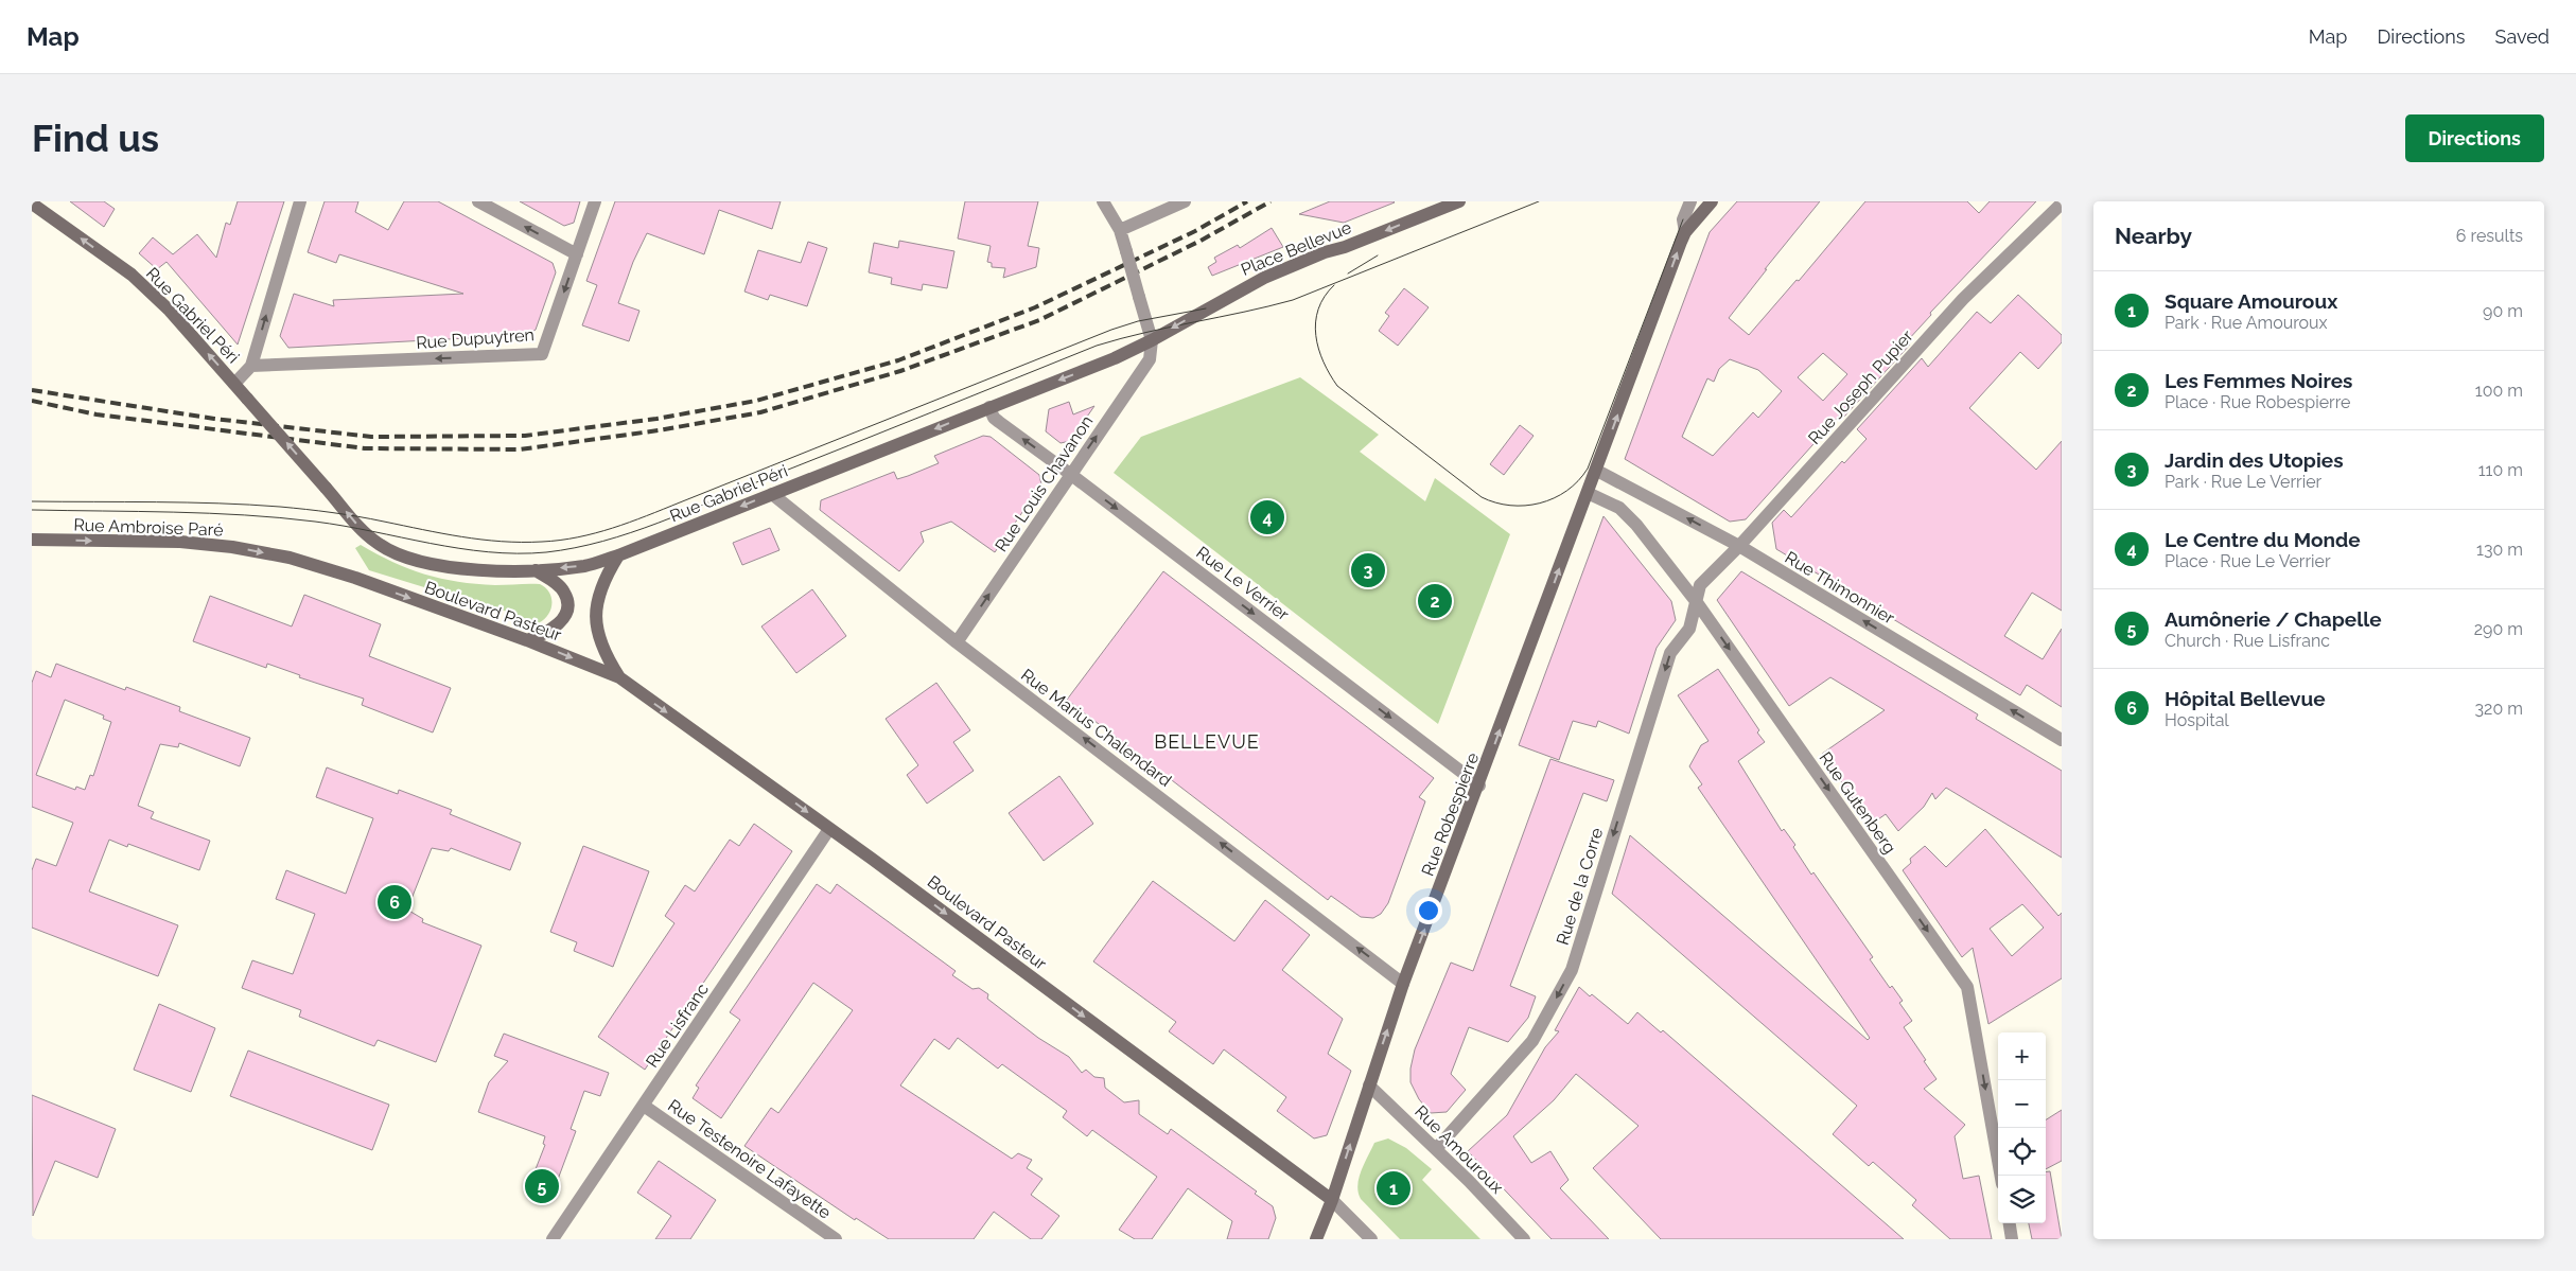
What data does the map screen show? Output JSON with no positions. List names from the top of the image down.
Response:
{
  "streets": {
    "main road": [
      "Place Bellevue",
      "Rue Gabriel Péri",
      "Rue Ambroise Paré",
      "Boulevard Pasteur",
      "Rue Robespierre"
    ],
    "street": [
      "Rue Dupuytren",
      "Rue Joseph Pupier",
      "Rue Louis Chavanon",
      "Rue Le Verrier",
      "Rue Thimonnier",
      "Rue Marius Chalendard",
      "Rue Gutenberg",
      "Rue de la Corre",
      "Rue Lisfranc",
      "Rue Amouroux",
      "Rue Testenoire Lafayette"
    ]
  },
  "crossings": [
    ["Place Bellevue", "Rue Gabriel Péri"],
    ["Place Bellevue", "Rue Louis Chavanon"],
    ["Rue Gabriel Péri", "Rue Louis Chavanon"],
    ["Rue Gabriel Péri", "Rue Le Verrier"],
    ["Rue Gabriel Péri", "Boulevard Pasteur"],
    ["Rue Gabriel Péri", "Rue Marius Chalendard"],
    ["Rue Joseph Pupier", "Rue Thimonnier"],
    ["Rue Joseph Pupier", "Rue Gutenberg"],
    ["Rue Joseph Pupier", "Rue de la Corre"],
    ["Rue Louis Chavanon", "Rue Le Verrier"],
    ["Rue Louis Chavanon", "Rue Marius Chalendard"],
    ["Rue Ambroise Paré", "Boulevard Pasteur"],
    ["Rue Le Verrier", "Rue Robespierre"],
    ["Boulevard Pasteur", "Rue Robespierre"],
    ["Boulevard Pasteur", "Rue Lisfranc"],
    ["Rue Marius Chalendard", "Rue Robespierre"],
    ["Rue Gutenberg", "Rue Robespierre"],
    ["Rue Gutenberg", "Rue de la Corre"],
    ["Rue Robespierre", "Rue Amouroux"],
    ["Rue de la Corre", "Rue Amouroux"],
    ["Rue Lisfranc", "Rue Testenoire Lafayette"]
  ],
  "one_way": [
    "Place Bellevue",
    "Rue Gabriel Péri",
    "Rue Dupuytren",
    "Rue Louis Chavanon",
    "Rue Ambroise Paré",
    "Rue Thimonnier",
    "Boulevard Pasteur",
    "Rue Marius Chalendard",
    "Rue Gutenberg",
    "Rue Robespierre",
    "Rue de la Corre"
  ],
  "districts": ["BELLEVUE"],
  "page": {
    "header": "Map",
    "nav": ["Map", "Directions", "Saved"],
    "buttons": "Directions",
    "title": "Find us",
    "heading": ["Nearby", "6 results"],
    "list": [
      {
        "mark": "1",
        "name": "Square Amouroux",
        "note": "Park · Rue Amouroux",
        "value": "90 m"
      },
      {
        "mark": "2",
        "name": "Les Femmes Noires",
        "note": "Place · Rue Robespierre",
        "value": "100 m"
      },
      {
        "mark": "3",
        "name": "Jardin des Utopies",
        "note": "Park · Rue Le Verrier",
        "value": "110 m"
      },
      {
        "mark": "4",
        "name": "Le Centre du Monde",
        "note": "Place · Rue Le Verrier",
        "value": "130 m"
      },
      {
        "mark": "5",
        "name": "Aumônerie / Chapelle",
        "note": "Church · Rue Lisfranc",
        "value": "290 m"
      },
      {
        "mark": "6",
        "name": "Hôpital Bellevue",
        "note": "Hospital",
        "value": "320 m"
      }
    ],
    "pins": [
      "4",
      "3",
      "2",
      "6",
      "5",
      "1"
    ],
    "map_buttons": ["+", "−"]
  }
}
